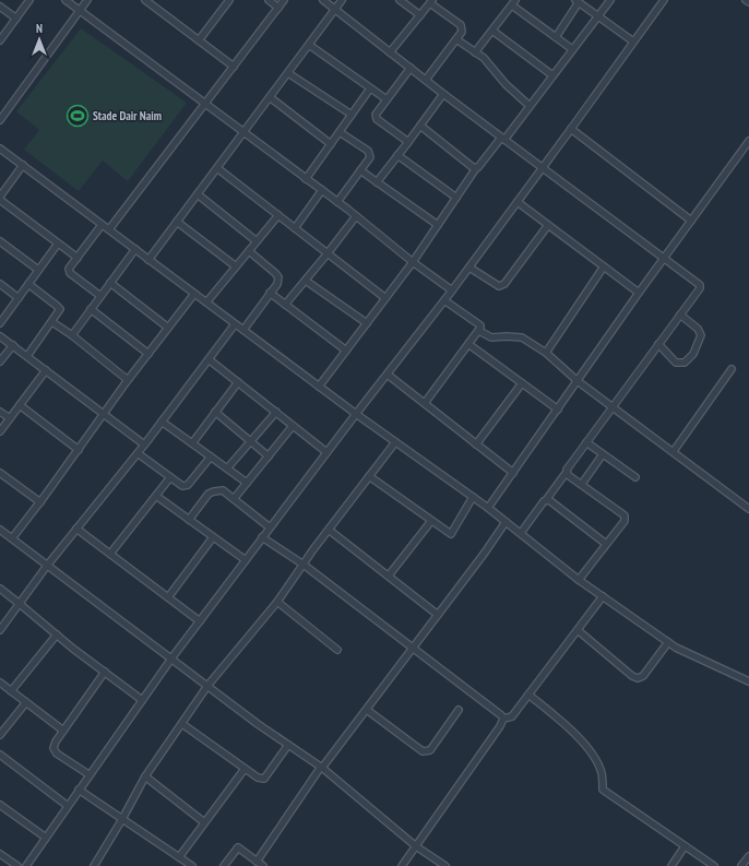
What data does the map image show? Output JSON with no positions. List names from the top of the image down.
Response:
{
  "places": {
    "sports": ["Stade Dair Naim"]
  },
  "north": "top"
}
